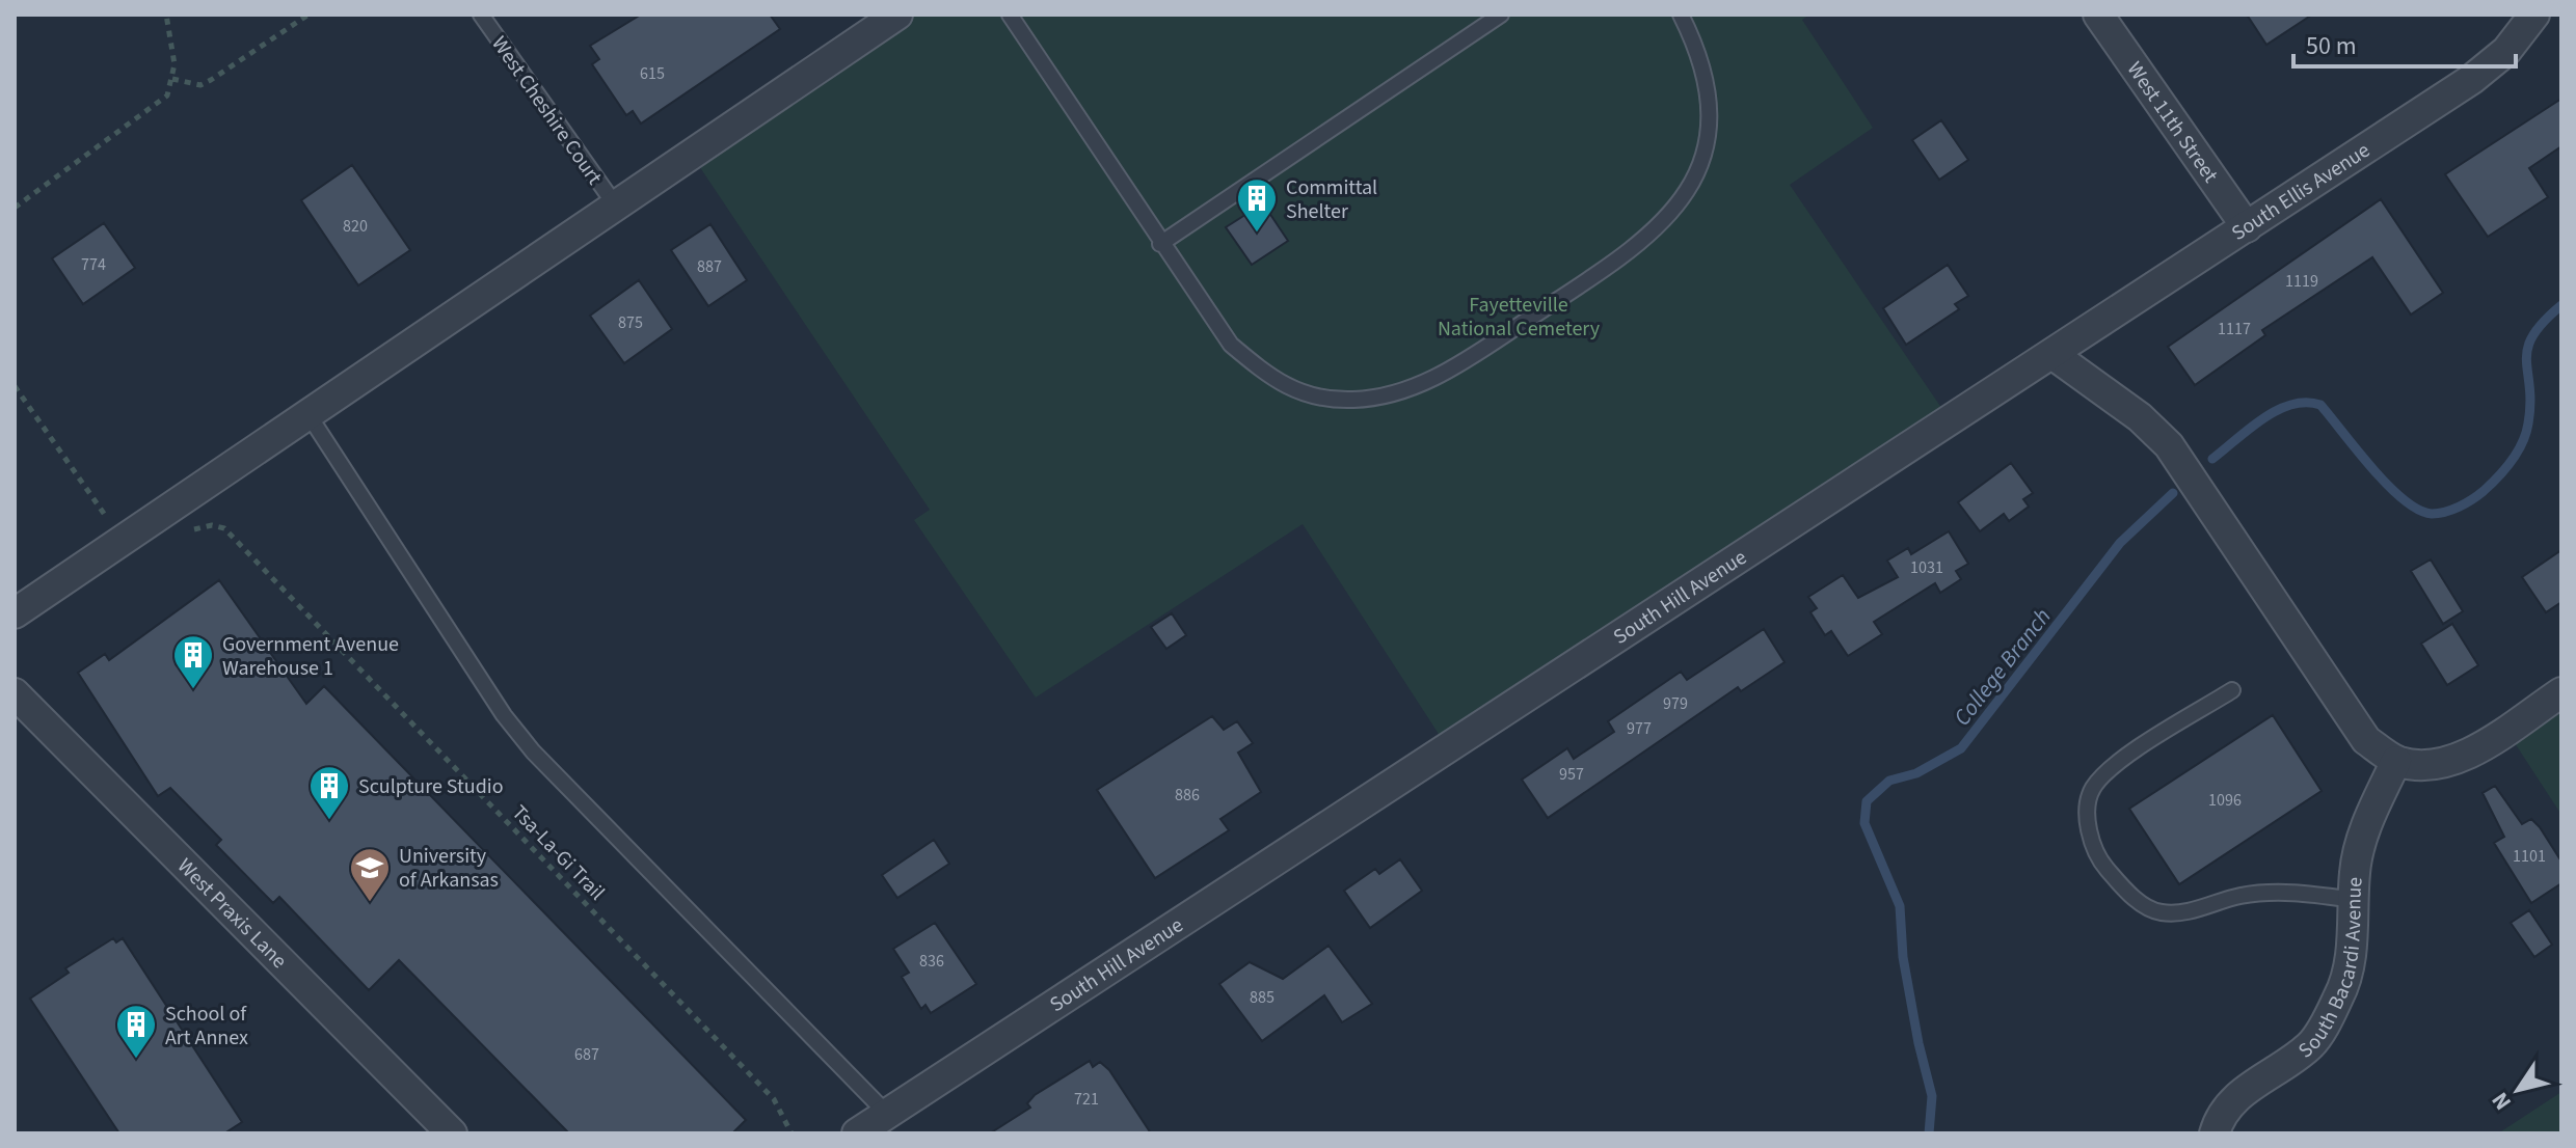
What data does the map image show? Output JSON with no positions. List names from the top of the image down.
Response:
{
  "streets": {
    "street": [
      "West 11th Street",
      "South Ellis Avenue",
      "South Hill Avenue",
      "West Praxis Lane",
      "South Bacardi Avenue"
    ],
    "lane": ["West Cheshire Court"],
    "path": ["Tsa-La-Gi Trail"]
  },
  "crossings": [
    ["West 11th Street", "South Ellis Avenue"],
    ["South Ellis Avenue", "South Hill Avenue"]
  ],
  "water": ["College Branch"],
  "parks": ["Fayetteville National Cemetery"],
  "places": {
    "building": [
      "Committal Shelter",
      "Government Avenue Warehouse 1",
      "Sculpture Studio",
      "School of Art Annex"
    ],
    "school or university": ["University of Arkansas"]
  },
  "house_numbers": [
    "615",
    "820",
    "774",
    "887",
    "1119",
    "875",
    "1117",
    "1031",
    "979",
    "977",
    "957",
    "886",
    "1096",
    "1101",
    "836",
    "885",
    "687",
    "721"
  ],
  "scale_bar": "50 m",
  "north": "bottom left"
}
